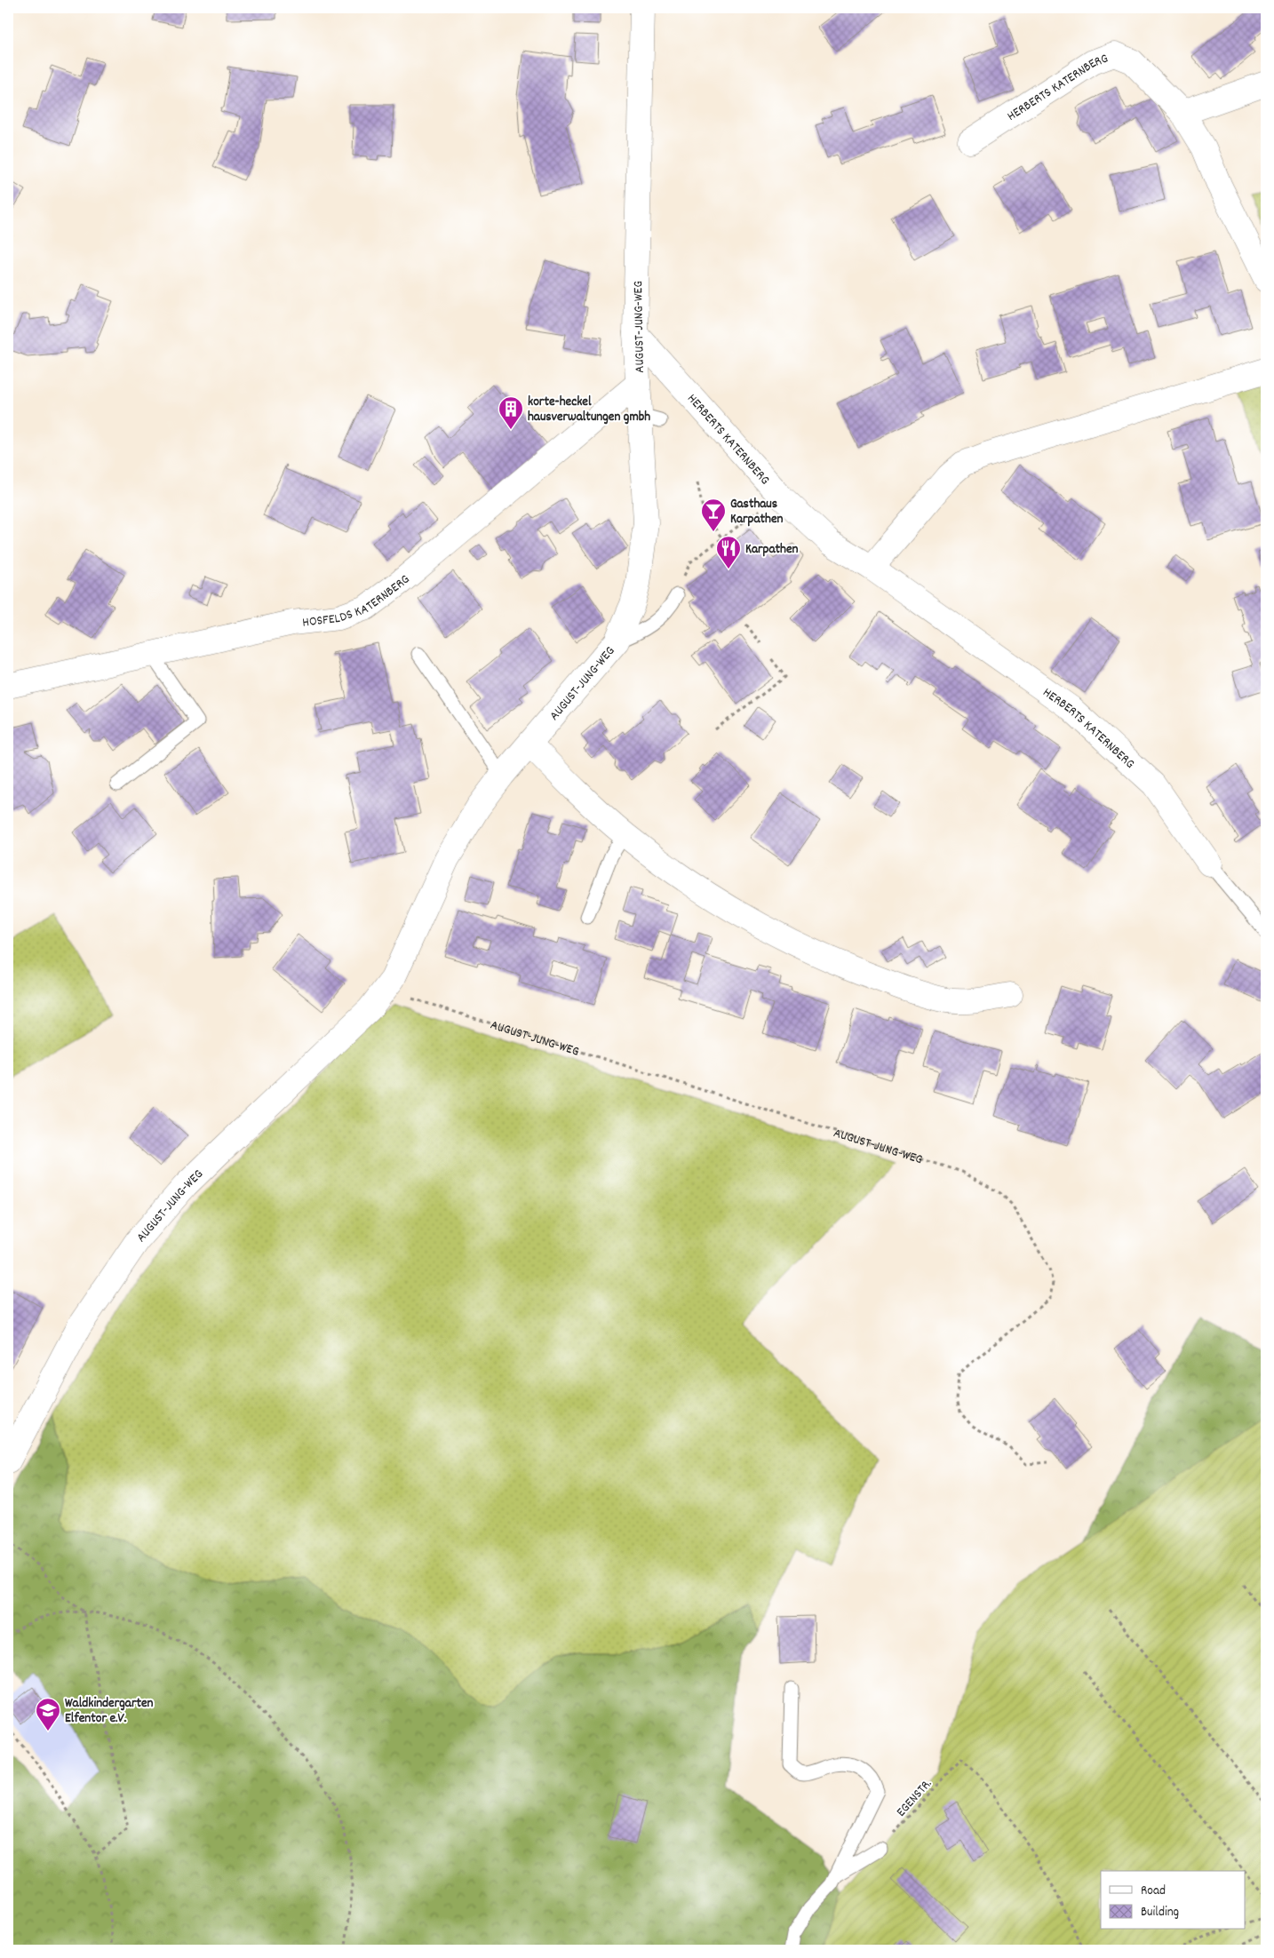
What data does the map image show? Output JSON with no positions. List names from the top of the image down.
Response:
{
  "streets": {
    "street": ["HERBERTS KATERNBERG", "AUGUST-JUNG-WEG", "HOSFELDS KATERNBERG"],
    "path": ["EGENSTR."]
  },
  "crossings": [
    ["HERBERTS KATERNBERG", "AUGUST-JUNG-WEG"],
    ["AUGUST-JUNG-WEG", "HOSFELDS KATERNBERG"]
  ],
  "places": {
    "building": ["korte-heckel hausverwaltungen gmbh"],
    "bar": ["Gasthaus Karpathen"],
    "restaurant": ["Karpathen"],
    "school or university": ["Waldkindergarten Elfentor e.V."]
  },
  "legend": ["Road", "Building"]
}
